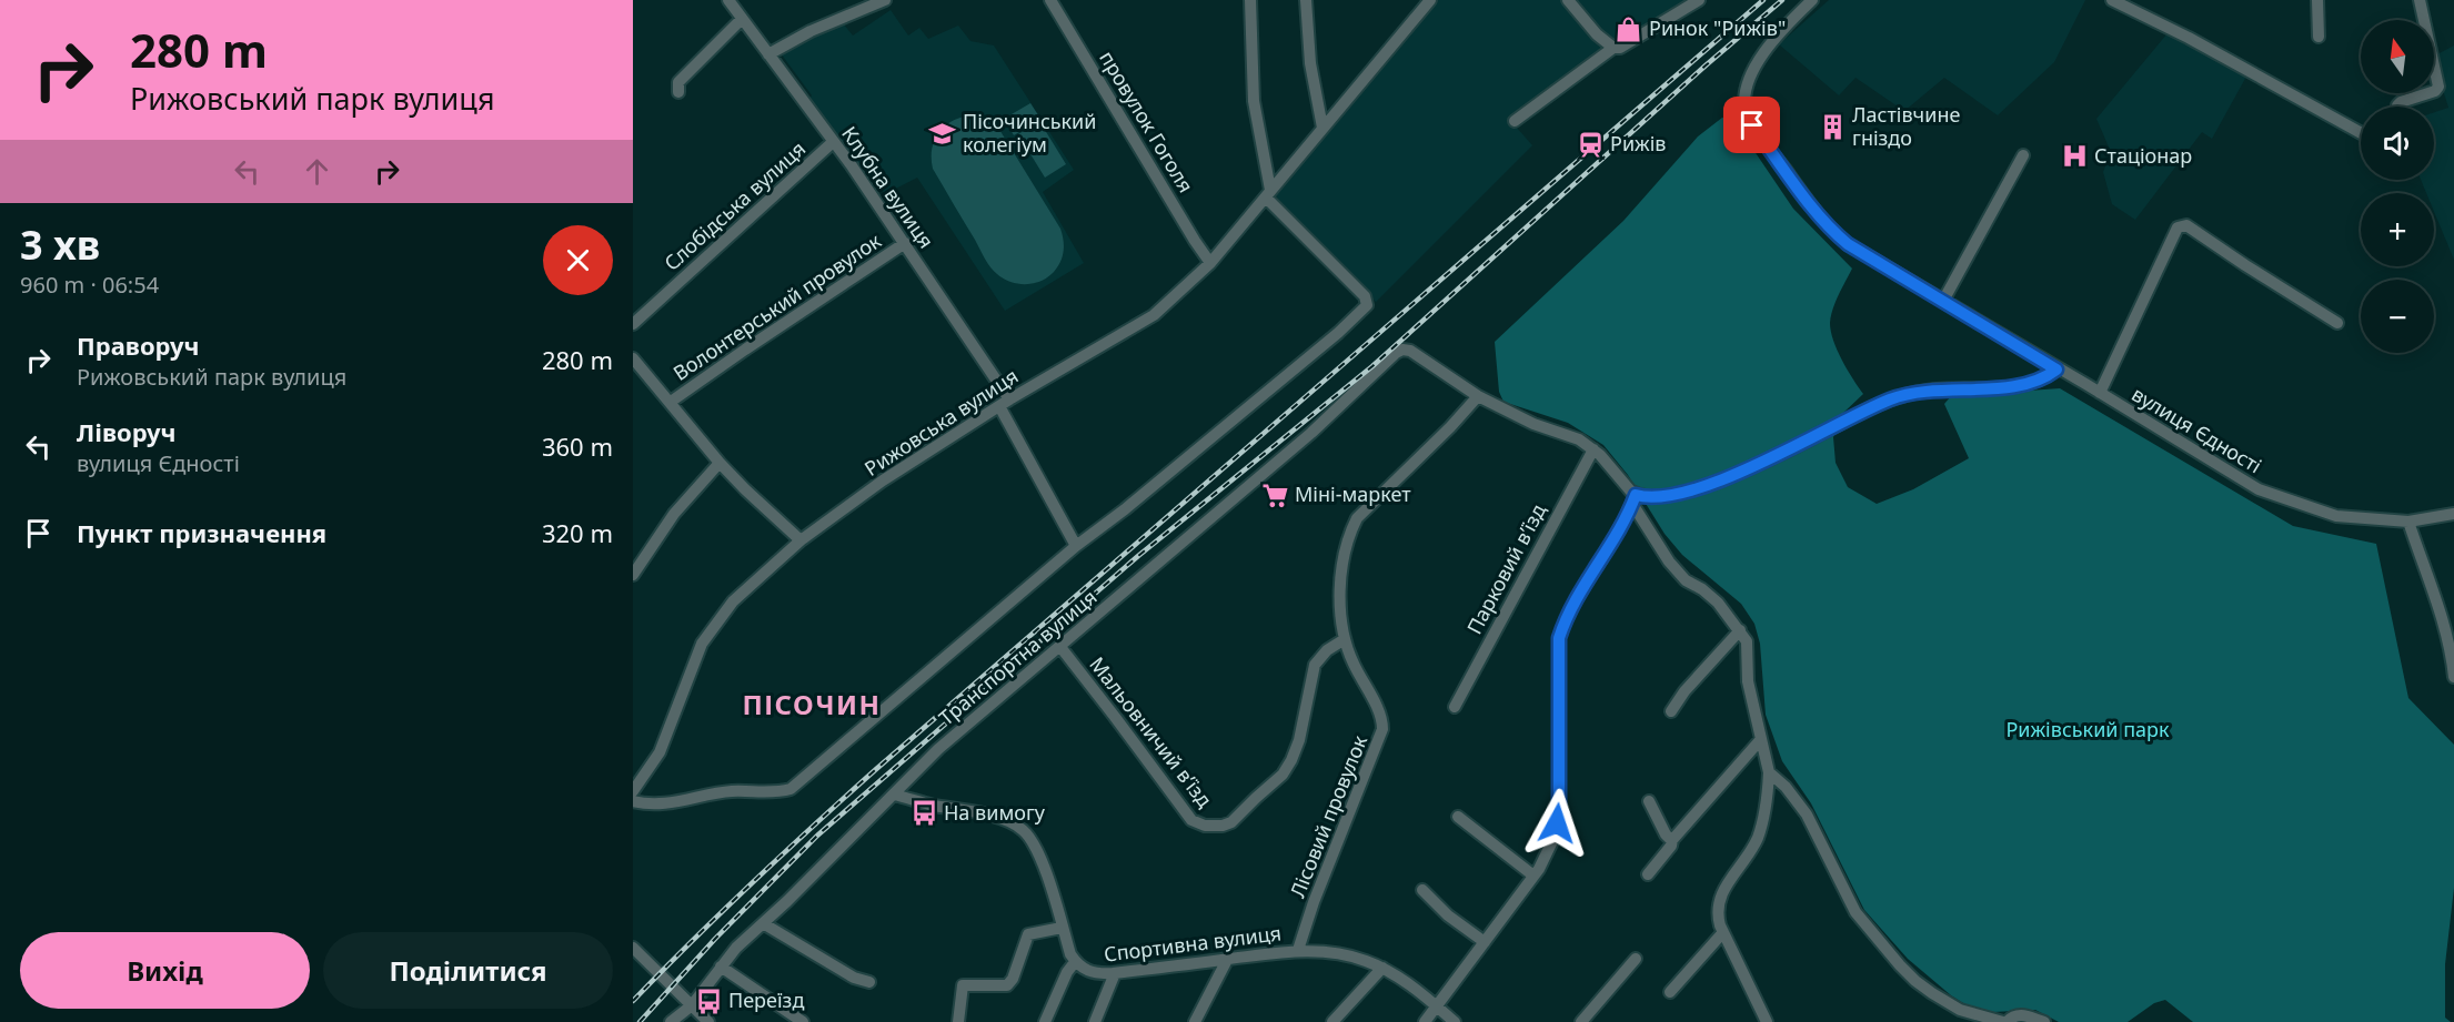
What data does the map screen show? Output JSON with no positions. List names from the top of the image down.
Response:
{
  "streets": {
    "street": [
      "провулок Гоголя",
      "Клубна вулиця",
      "Слобідська вулиця",
      "Волонтерський провулок",
      "Рижовська вулиця",
      "вулиця Єдності",
      "Парковий в’їзд",
      "Транспортна вулиця",
      "Мальовничий в’їзд",
      "Лісовий провулок",
      "Спортивна вулиця"
    ]
  },
  "crossings": [
    ["провулок Гоголя", "Рижовська вулиця"],
    ["Клубна вулиця", "Слобідська вулиця"],
    ["Клубна вулиця", "Волонтерський провулок"],
    ["Клубна вулиця", "Рижовська вулиця"],
    ["Транспортна вулиця", "Мальовничий в’їзд"],
    ["Транспортна вулиця", "Лісовий провулок"],
    ["Транспортна вулиця", "Спортивна вулиця"],
    ["Мальовничий в’їзд", "Лісовий провулок"],
    ["Лісовий провулок", "Спортивна вулиця"]
  ],
  "districts": ["ПІСОЧИН"],
  "parks": ["Рижівський парк"],
  "places": {
    "shop": ["Ринок \"Рижів\""],
    "building": ["Ластівчине гніздо"],
    "school or university": ["Пісочинський колегіум"],
    "station": ["Рижів"],
    "hospital": ["Стаціонар"],
    "supermarket": ["Міні-маркет"],
    "bus stop": ["На вимогу", "Переїзд"]
  },
  "north": "top",
  "page": {
    "turn": ["280 m", "Рижовський парк вулиця"],
    "map_buttons": ["+", "−"],
    "heading": ["3 хв", "960 m · 06:54"],
    "list": [
      {
        "name": "Праворуч",
        "note": "Рижовський парк вулиця",
        "value": "280 m"
      },
      {
        "name": "Ліворуч",
        "note": "вулиця Єдності",
        "value": "360 m"
      },
      {
        "name": "Пункт призначення",
        "value": "320 m"
      }
    ],
    "buttons": ["Вихід", "Поділитися"]
  }
}
